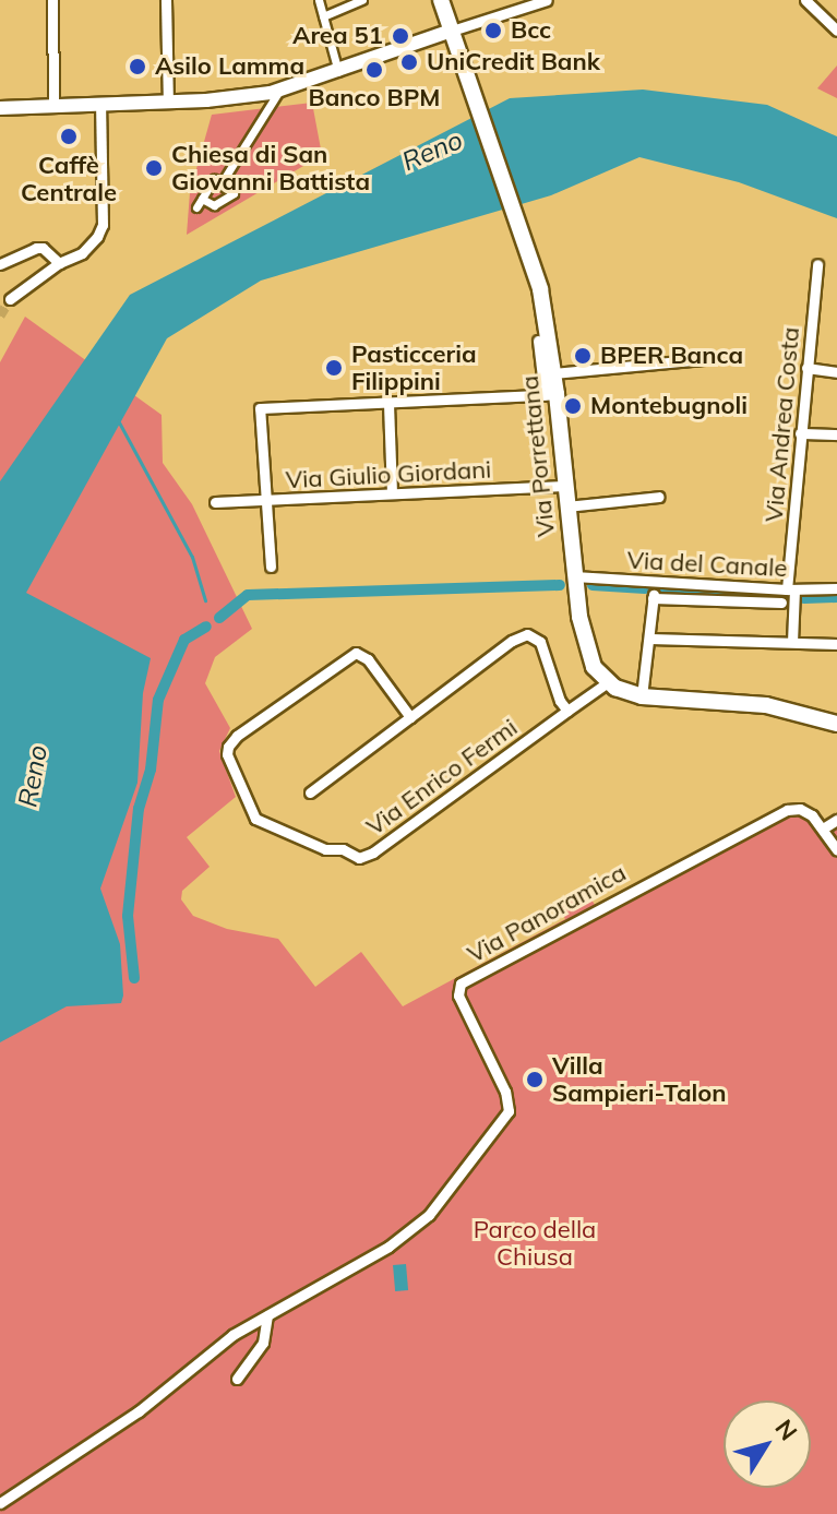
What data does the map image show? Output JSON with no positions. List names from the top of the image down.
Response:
{
  "streets": {
    "main road": ["Via Porrettana"],
    "street": [
      "Via Andrea Costa",
      "Via Giulio Giordani",
      "Via del Canale",
      "Via Enrico Fermi",
      "Via Panoramica"
    ]
  },
  "crossings": [
    ["Via Andrea Costa", "Via del Canale"],
    ["Via Porrettana", "Via Giulio Giordani"],
    ["Via Porrettana", "Via del Canale"]
  ],
  "water": ["Reno"],
  "parks": ["Parco della Chiusa"],
  "places": [
    "Bcc",
    "Area 51",
    "UniCredit Bank",
    "Asilo Lamma",
    "Banco BPM",
    "Caffè Centrale",
    "Chiesa di San Giovanni Battista",
    "BPER Banca",
    "Pasticceria Filippini",
    "Montebugnoli",
    "Villa Sampieri-Talon"
  ],
  "north": "top right"
}
